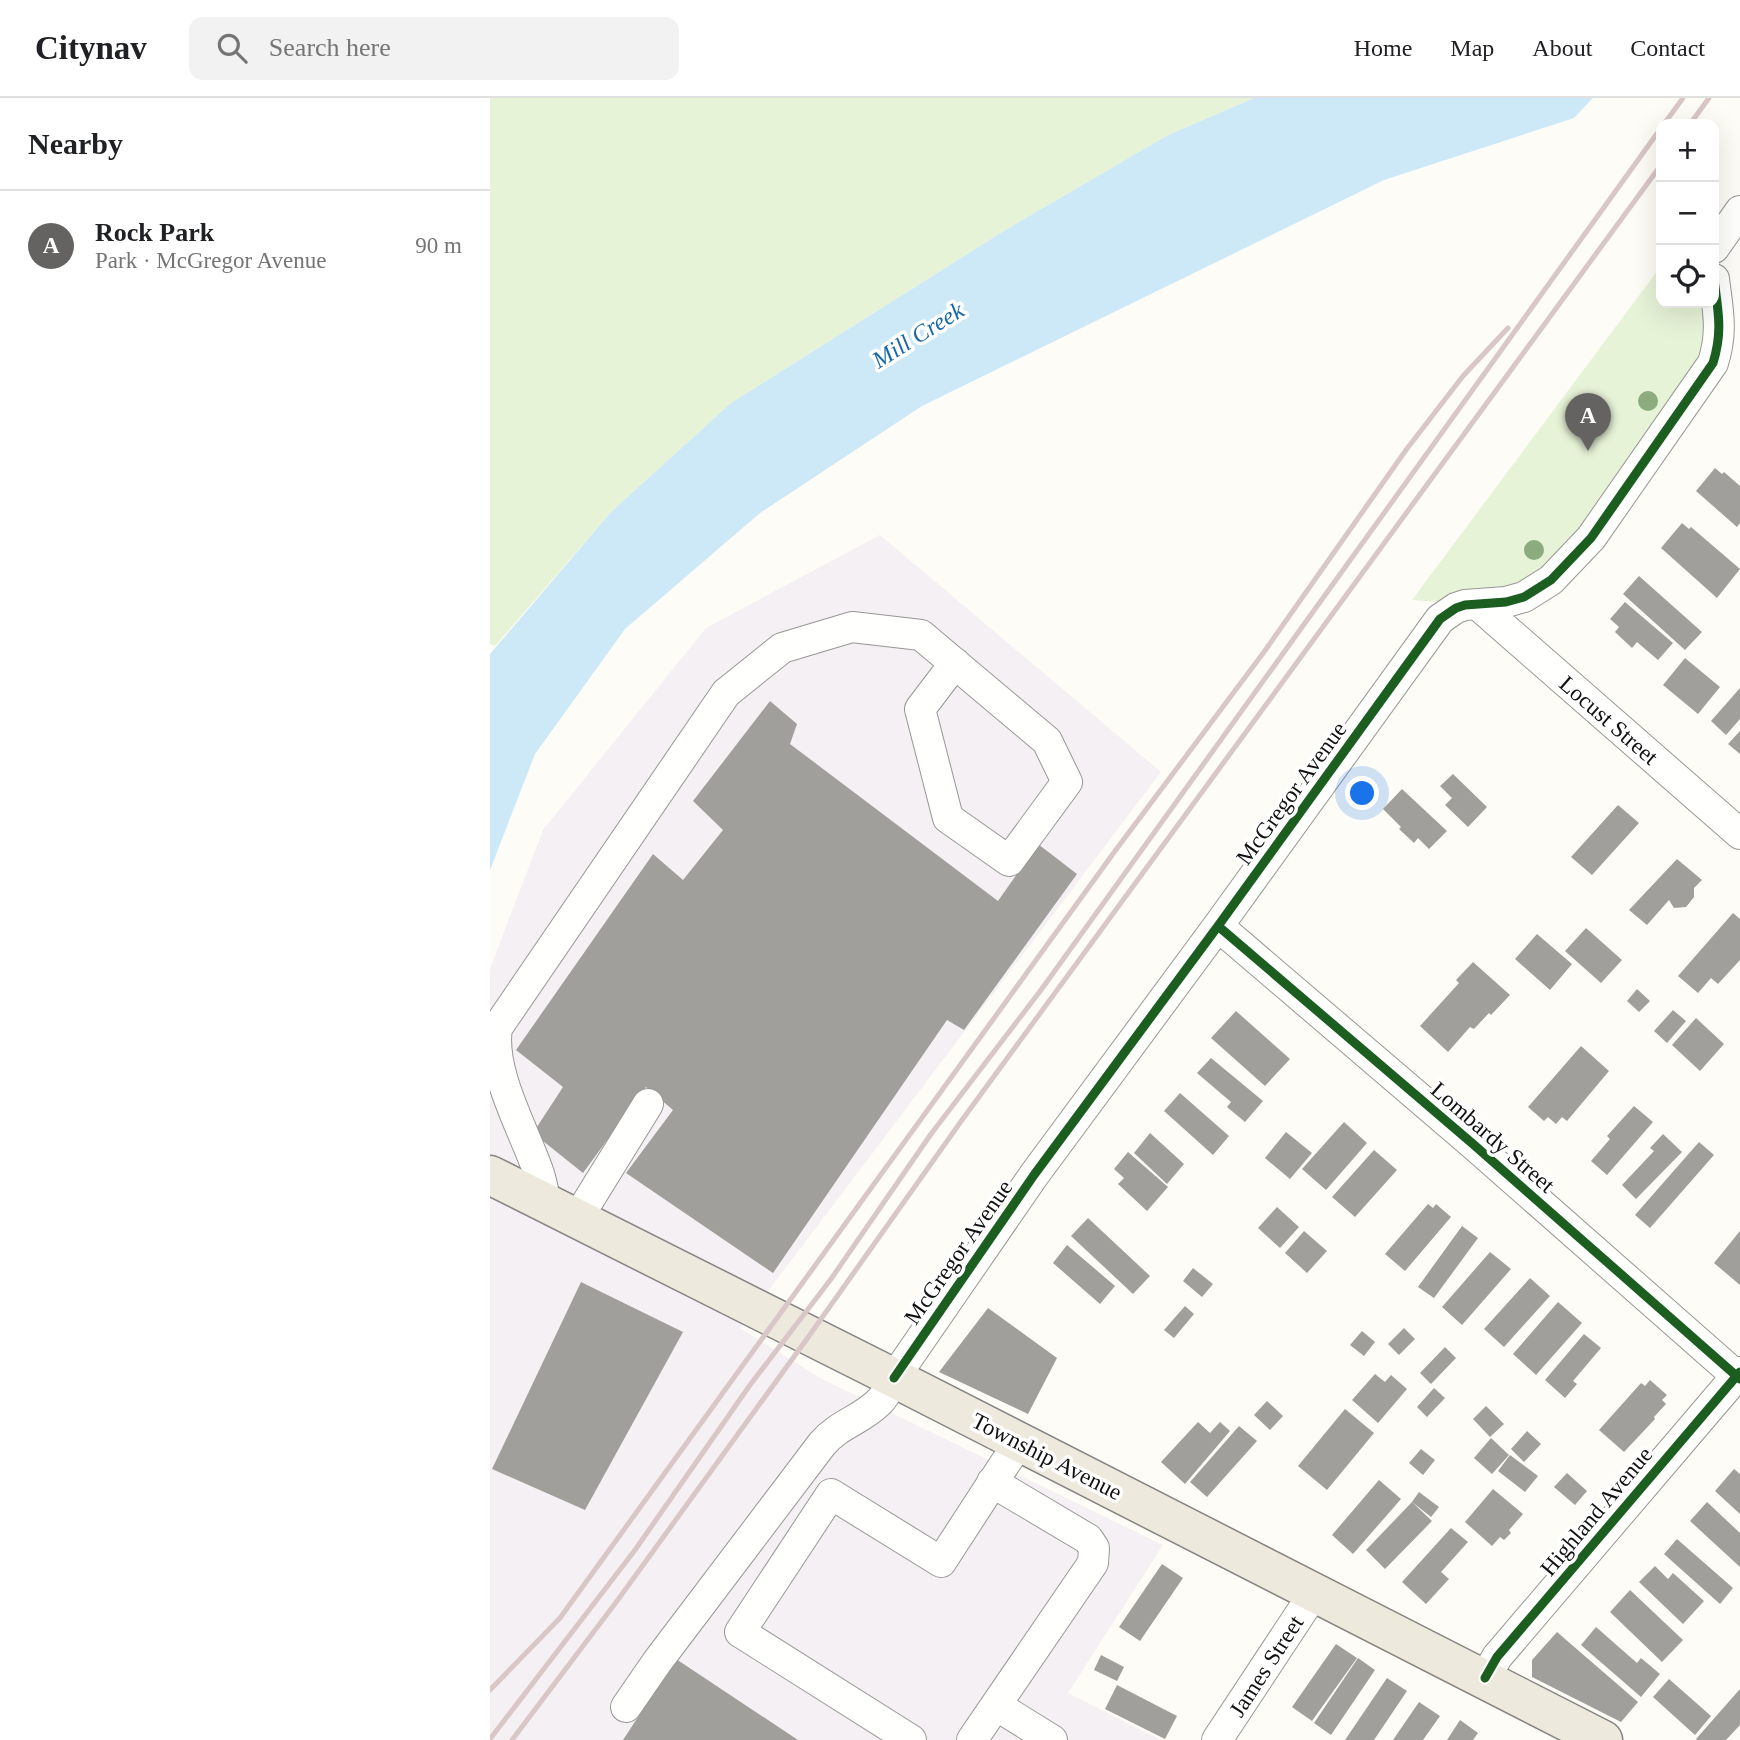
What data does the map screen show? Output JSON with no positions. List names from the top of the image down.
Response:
{
  "streets": {
    "main road": ["Township Avenue"],
    "street": [
      "Locust Street",
      "McGregor Avenue",
      "Lombardy Street",
      "Highland Avenue",
      "James Street"
    ]
  },
  "crossings": [
    ["Locust Street", "McGregor Avenue"],
    ["McGregor Avenue", "Lombardy Street"],
    ["McGregor Avenue", "Township Avenue"],
    ["Lombardy Street", "Highland Avenue"],
    ["Township Avenue", "Highland Avenue"],
    ["Township Avenue", "James Street"]
  ],
  "water": ["Mill Creek"],
  "page": {
    "header": "Citynav",
    "search": "Search here",
    "nav": [
      "Home",
      "Map",
      "About",
      "Contact"
    ],
    "heading": "Nearby",
    "map_buttons": ["+", "−"],
    "list": [
      {
        "mark": "A",
        "name": "Rock Park",
        "note": "Park · McGregor Avenue",
        "value": "90 m"
      }
    ],
    "pins": "A"
  }
}
